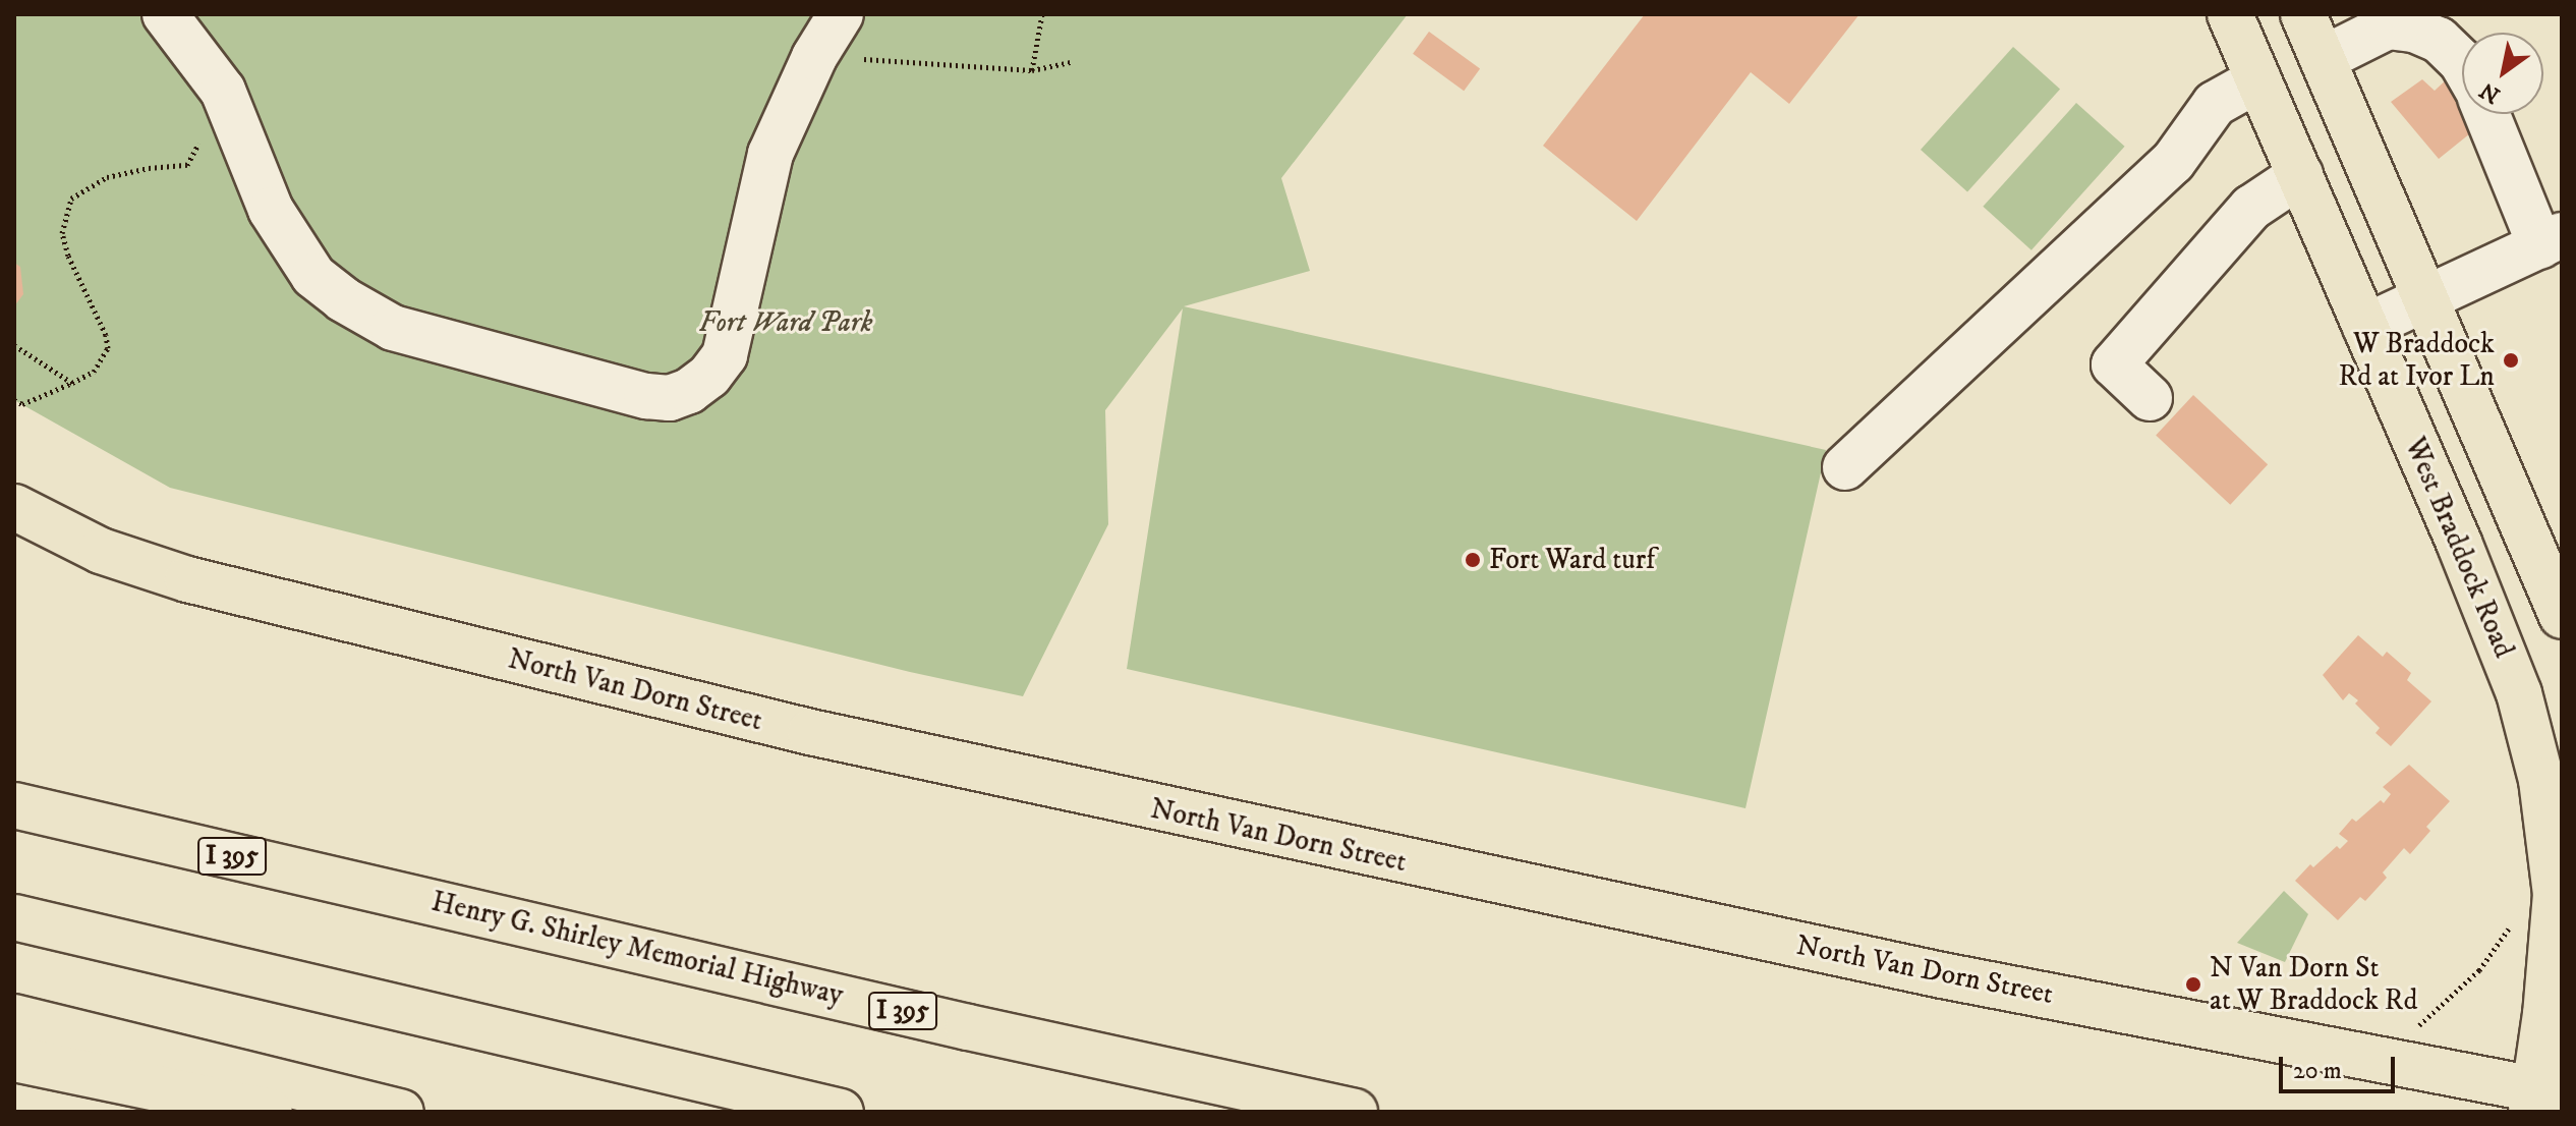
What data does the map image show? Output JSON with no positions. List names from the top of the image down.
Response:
{
  "streets": {
    "main road": [
      "West Braddock Road",
      "North Van Dorn Street",
      "I 395",
      "Henry G. Shirley Memorial Highway"
    ]
  },
  "crossings": [
    ["West Braddock Road", "North Van Dorn Street"]
  ],
  "parks": ["Fort Ward Park"],
  "places": ["W Braddock Rd at Ivor Ln", "Fort Ward turf", "N Van Dorn St at W Braddock Rd"],
  "scale_bar": "20 m",
  "north": "bottom left"
}
